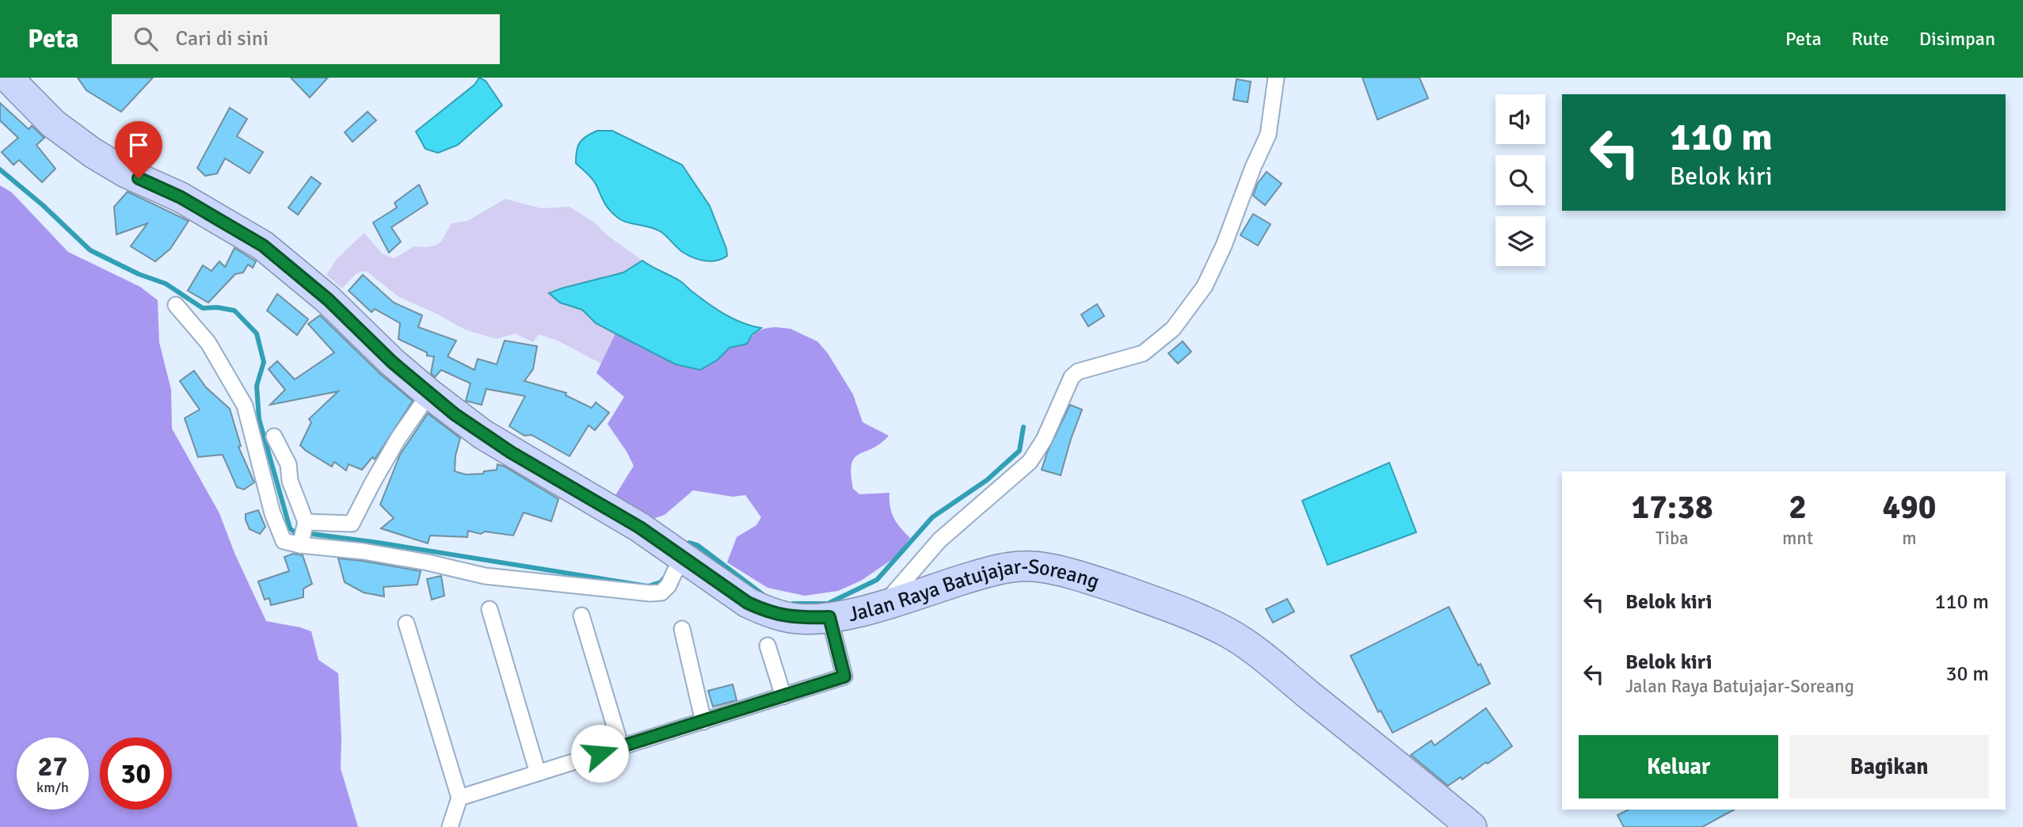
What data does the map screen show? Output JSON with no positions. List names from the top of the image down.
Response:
{
  "streets": {
    "highway": ["Jalan Raya Batujajar-Soreang"]
  },
  "page": {
    "header": "Peta",
    "search": "Cari di sini",
    "nav": ["Peta", "Rute", "Disimpan"],
    "turn": ["110 m", "Belok kiri"],
    "eta": [
      "17:38",
      "Tiba",
      "2",
      "mnt",
      "490",
      "m"
    ],
    "list": [
      {
        "name": "Belok kiri",
        "value": "110 m"
      },
      {
        "name": "Belok kiri",
        "note": "Jalan Raya Batujajar-Soreang",
        "value": "30 m"
      }
    ],
    "buttons": ["Keluar", "Bagikan"],
    "speed": "27 km/h",
    "limit": "30"
  }
}
